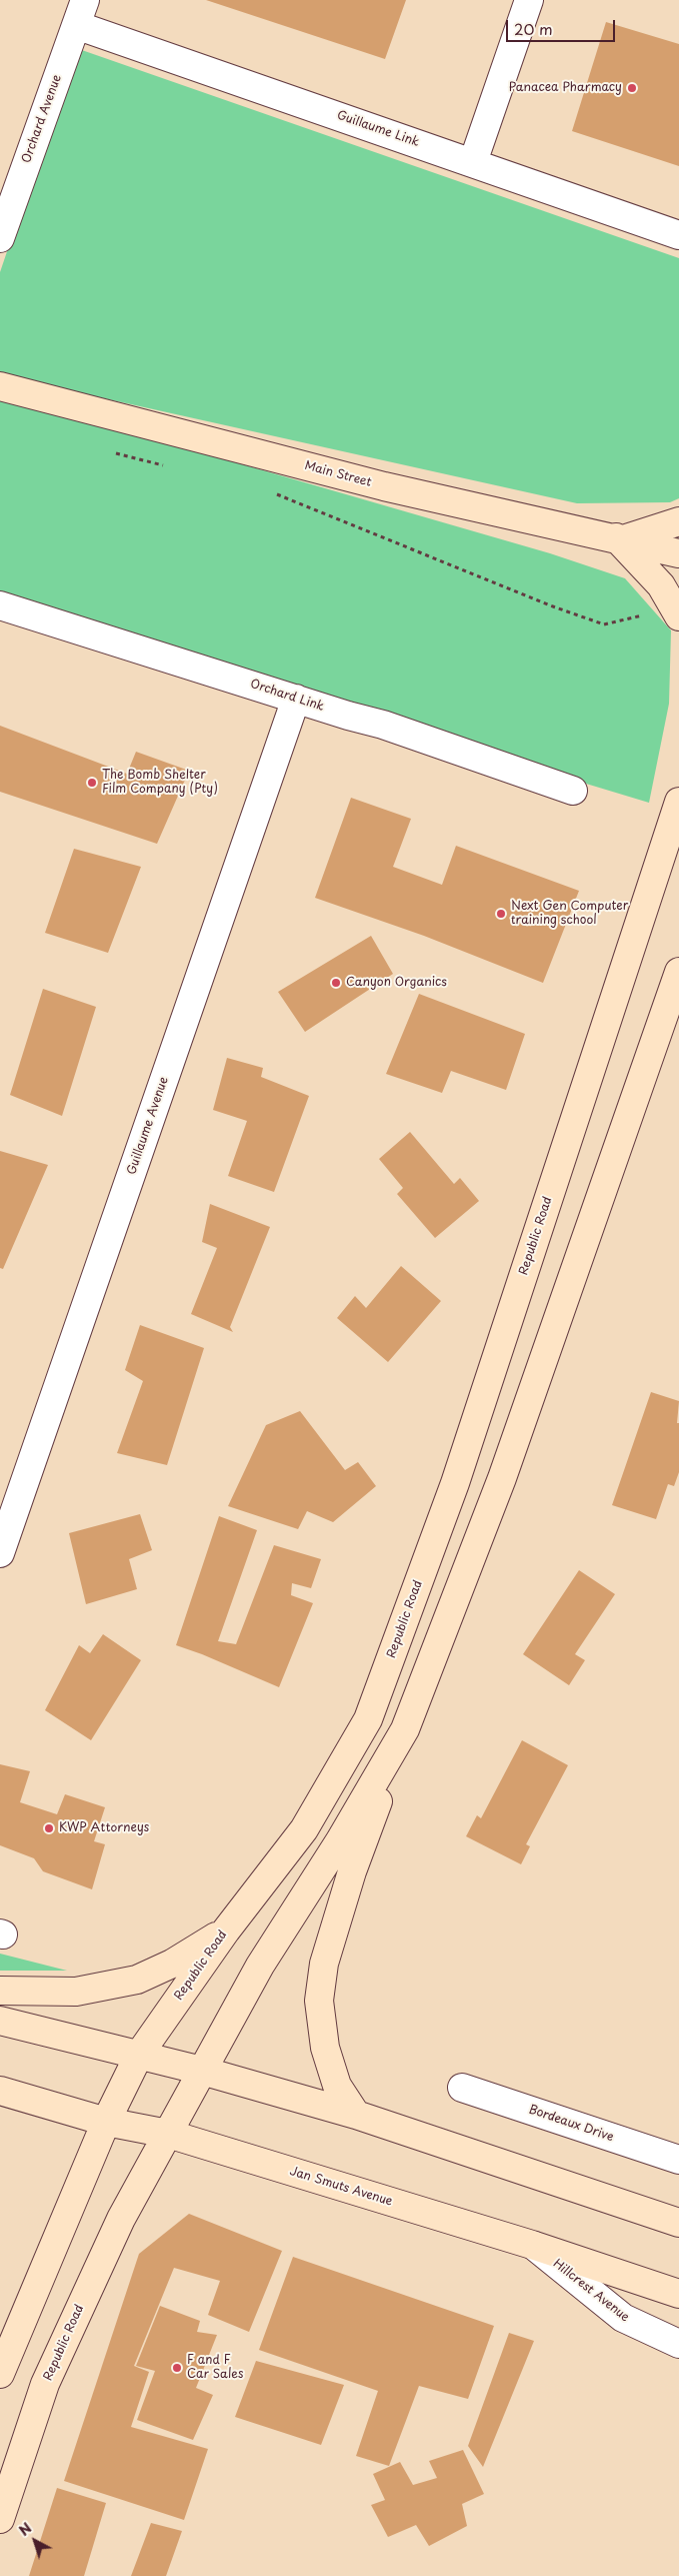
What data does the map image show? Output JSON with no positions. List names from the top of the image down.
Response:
{
  "streets": {
    "main road": ["Main Street", "Republic Road", "Jan Smuts Avenue"],
    "street": [
      "Orchard Avenue",
      "Guillaume Link",
      "Orchard Link",
      "Guillaume Avenue",
      "Bordeaux Drive",
      "Hillcrest Avenue"
    ]
  },
  "crossings": [
    ["Orchard Avenue", "Guillaume Link"],
    ["Orchard Link", "Guillaume Avenue"],
    ["Republic Road", "Jan Smuts Avenue"],
    ["Jan Smuts Avenue", "Hillcrest Avenue"]
  ],
  "places": [
    "Panacea Pharmacy",
    "The Bomb Shelter Film Company (Pty)",
    "Next Gen Computer training school",
    "Canyon Organics",
    "KWP Attorneys",
    "F and F Car Sales"
  ],
  "scale_bar": "20 m",
  "north": "top left"
}
